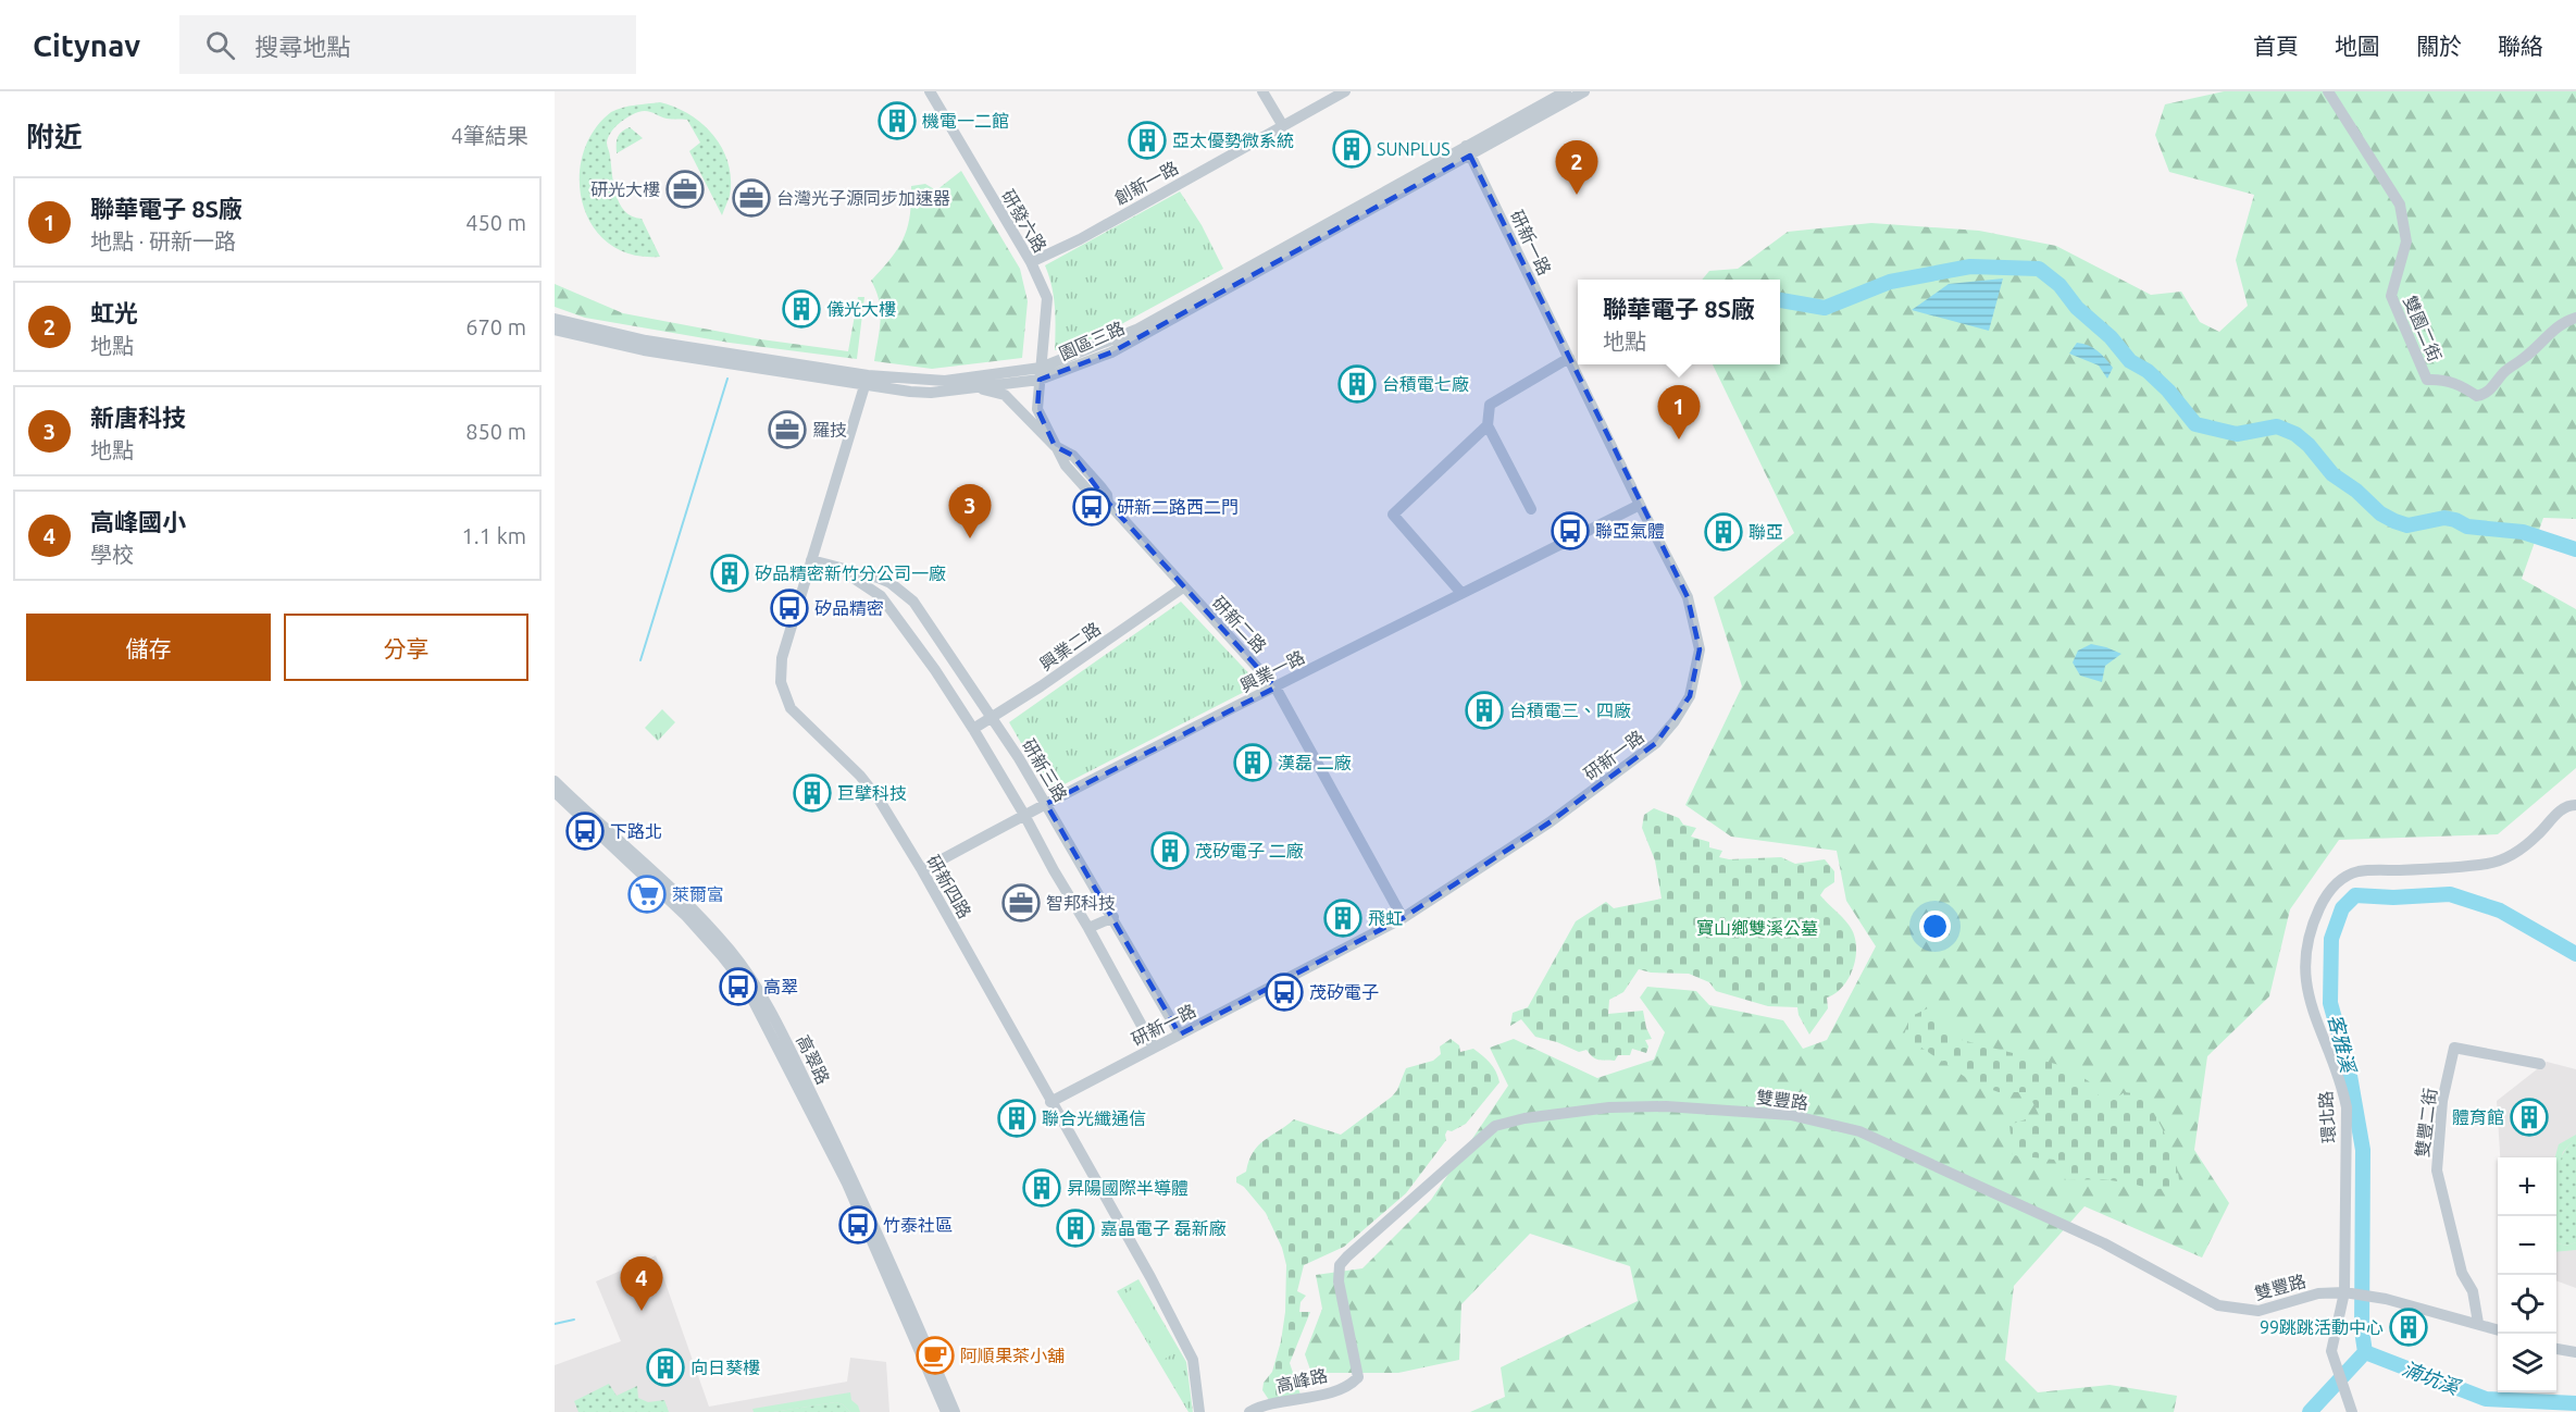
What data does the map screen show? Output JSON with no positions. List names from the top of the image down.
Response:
{
  "streets": {
    "street": [
      "創新一路",
      "研發六路",
      "研新一路",
      "雙園二街",
      "園區三路",
      "研新二路",
      "興業二路",
      "興業一路",
      "研新三路",
      "研新四路",
      "高翠路",
      "雙豐路",
      "環北路",
      "雙豐二街",
      "高峰路"
    ]
  },
  "crossings": [
    ["創新一路", "研發六路"],
    ["研發六路", "園區三路"],
    ["研發六路", "研新二路"],
    ["研新一路", "園區三路"],
    ["研新一路", "研新二路"],
    ["研新一路", "興業一路"],
    ["研新一路", "研新三路"],
    ["研新一路", "研新四路"],
    ["園區三路", "研新二路"],
    ["園區三路", "研新四路"],
    ["研新二路", "興業二路"],
    ["研新二路", "興業一路"],
    ["興業二路", "研新三路"],
    ["興業一路", "研新三路"],
    ["興業一路", "研新四路"],
    ["研新三路", "研新四路"],
    ["雙豐路", "環北路"],
    ["雙豐路", "雙豐二街"],
    ["雙豐路", "高峰路"]
  ],
  "water": ["客雅溪", "湳坑溪"],
  "parks": ["寶山鄉雙溪公墓"],
  "places": {
    "building": [
      "機電一二館",
      "亞太優勢微系統",
      "SUNPLUS",
      "儀光大樓",
      "台積電七廠",
      "聯亞",
      "矽品精密新竹分公司一廠",
      "台積電三、四廠",
      "漢磊 二廠",
      "巨擘科技",
      "茂矽電子 二廠",
      "飛虹",
      "體育館",
      "聯合光纖通信",
      "昇陽國際半導體",
      "嘉晶電子 磊新廠",
      "99跳跳活動中心",
      "向日葵樓"
    ],
    "office": [
      "研光大樓",
      "台灣光子源同步加速器",
      "羅技",
      "智邦科技"
    ],
    "bus stop": [
      "研新二路西二門",
      "聯亞氣體",
      "矽品精密",
      "下路北",
      "高翠",
      "茂矽電子",
      "竹泰社區"
    ],
    "supermarket": ["萊爾富"],
    "cafe": ["阿順果茶小舖"]
  },
  "page": {
    "header": "Citynav",
    "search": "搜尋地點",
    "nav": [
      "首頁",
      "地圖",
      "關於",
      "聯絡"
    ],
    "heading": ["附近", "4筆結果"],
    "pins": [
      "2",
      "1",
      "3",
      "4"
    ],
    "list": [
      {
        "mark": "1",
        "name": "聯華電子 8S廠",
        "note": "地點 · 研新一路",
        "value": "450 m"
      },
      {
        "mark": "2",
        "name": "虹光",
        "note": "地點",
        "value": "670 m"
      },
      {
        "mark": "3",
        "name": "新唐科技",
        "note": "地點",
        "value": "850 m"
      },
      {
        "mark": "4",
        "name": "高峰國小",
        "note": "學校",
        "value": "1.1 km"
      }
    ],
    "popup": ["聯華電子 8S廠", "地點"],
    "buttons": ["儲存", "分享"],
    "map_buttons": ["+", "−"]
  }
}
